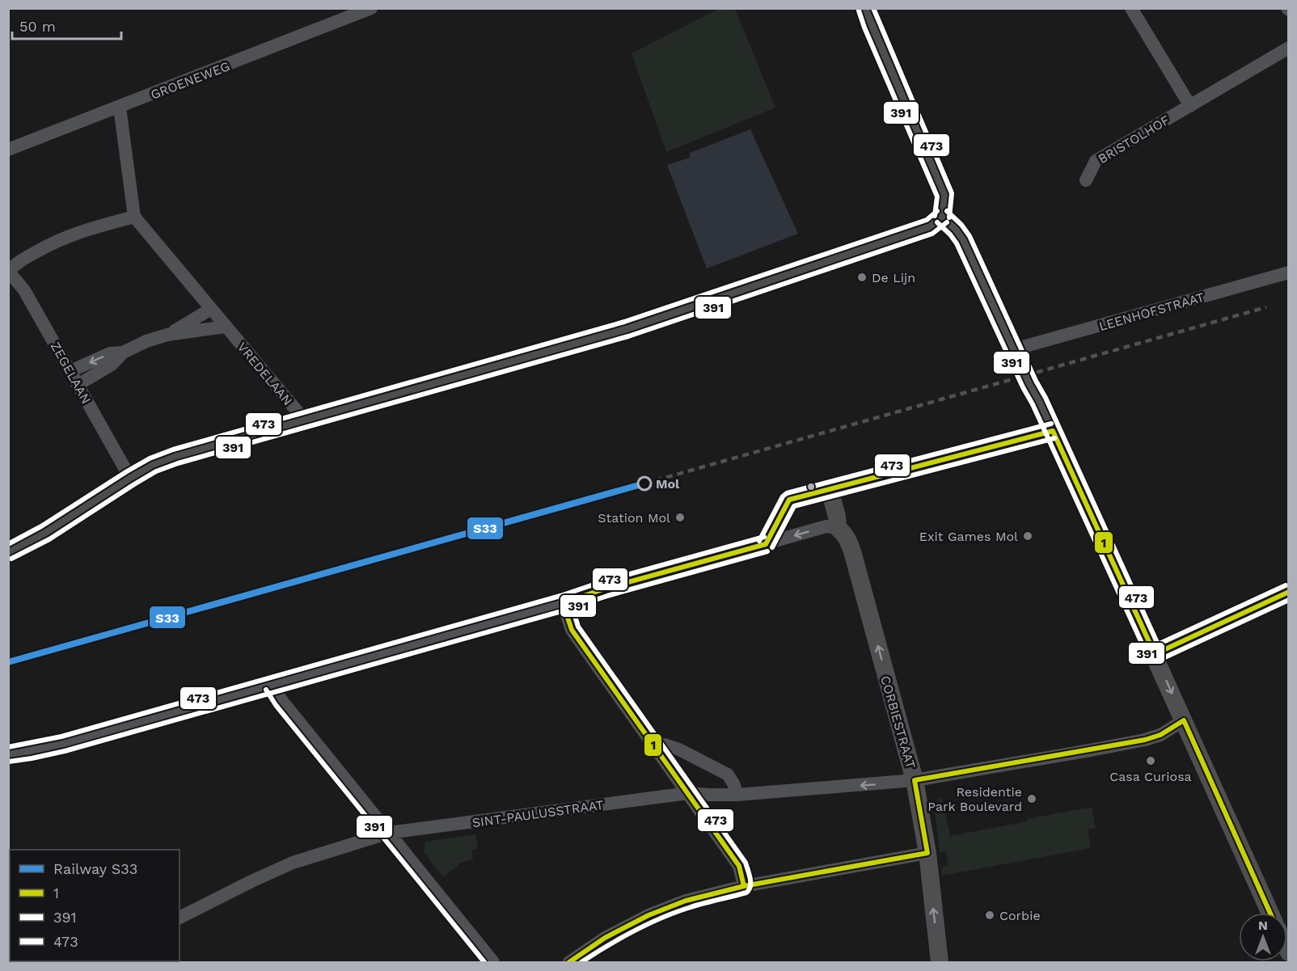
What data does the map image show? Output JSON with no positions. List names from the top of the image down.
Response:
{
  "streets": {
    "street": [
      "GROENEWEG",
      "BRISTOLHOF",
      "LEENHOFSTRAAT",
      "ZEGELAAN",
      "VREDELAAN",
      "CORBIESTRAAT",
      "SINT-PAULUSSTRAAT"
    ]
  },
  "crossings": [
    ["CORBIESTRAAT", "SINT-PAULUSSTRAAT"]
  ],
  "one_way": ["CORBIESTRAAT"],
  "places": [
    "De Lijn",
    "Mol",
    "Station Mol",
    "Exit Games Mol",
    "Casa Curiosa",
    "Residentie Park Boulevard",
    "Corbie"
  ],
  "lines": [
    "transit line 473",
    "transit line 391",
    "transit line 1",
    "rail line S33"
  ],
  "legend": [
    "Railway S33",
    "1",
    "391",
    "473"
  ],
  "scale_bar": "50 m",
  "north": "top"
}
